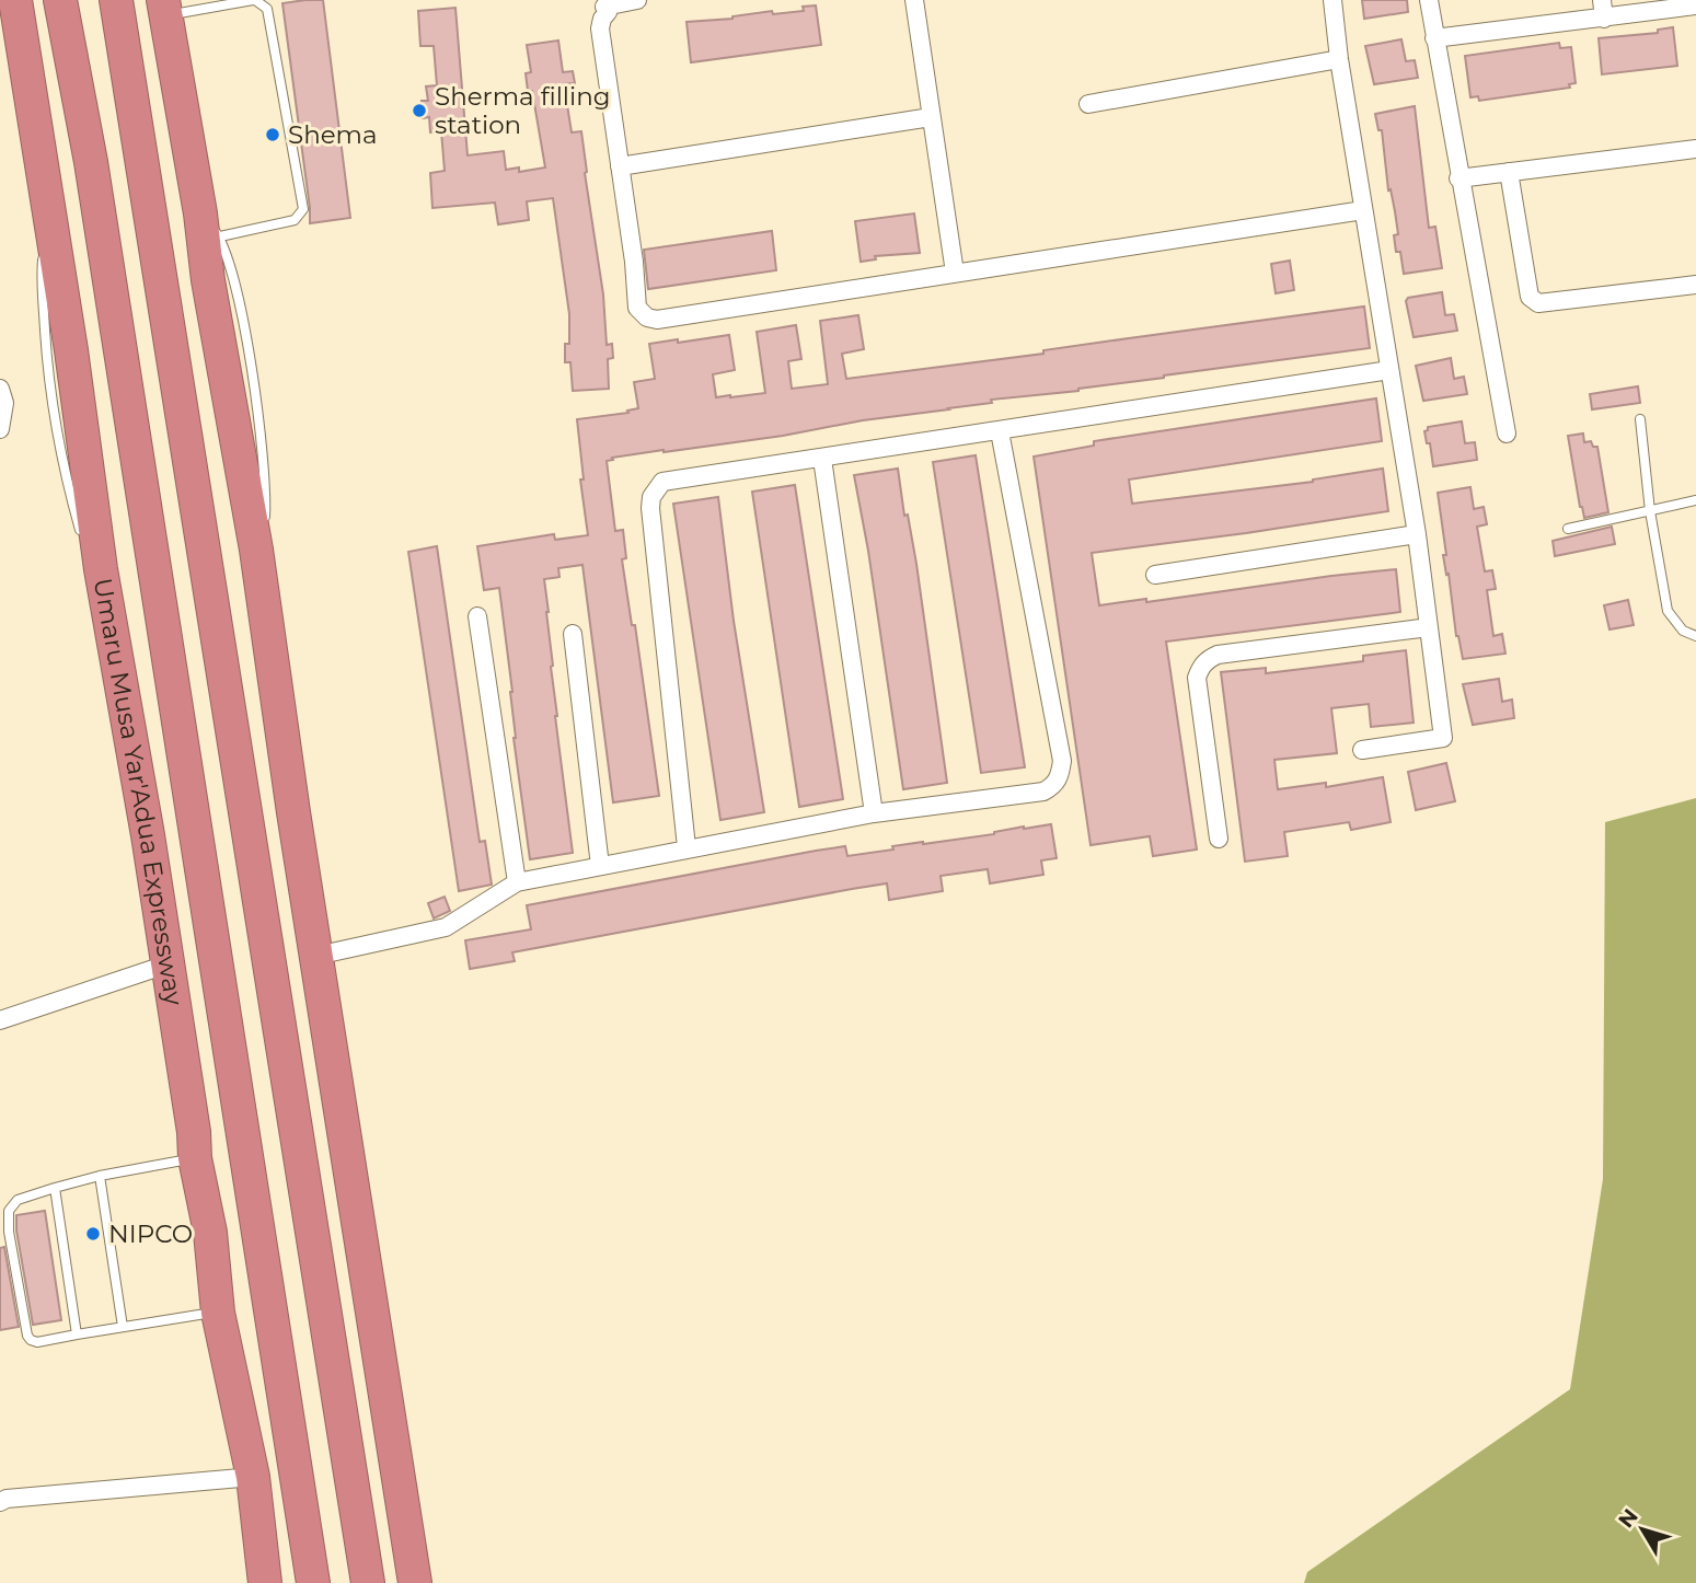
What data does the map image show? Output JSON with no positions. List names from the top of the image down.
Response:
{
  "streets": {
    "highway": ["Umaru Musa Yar'Adua Expressway"]
  },
  "places": ["Sherma filling station", "Shema", "NIPCO"],
  "north": "top left"
}
